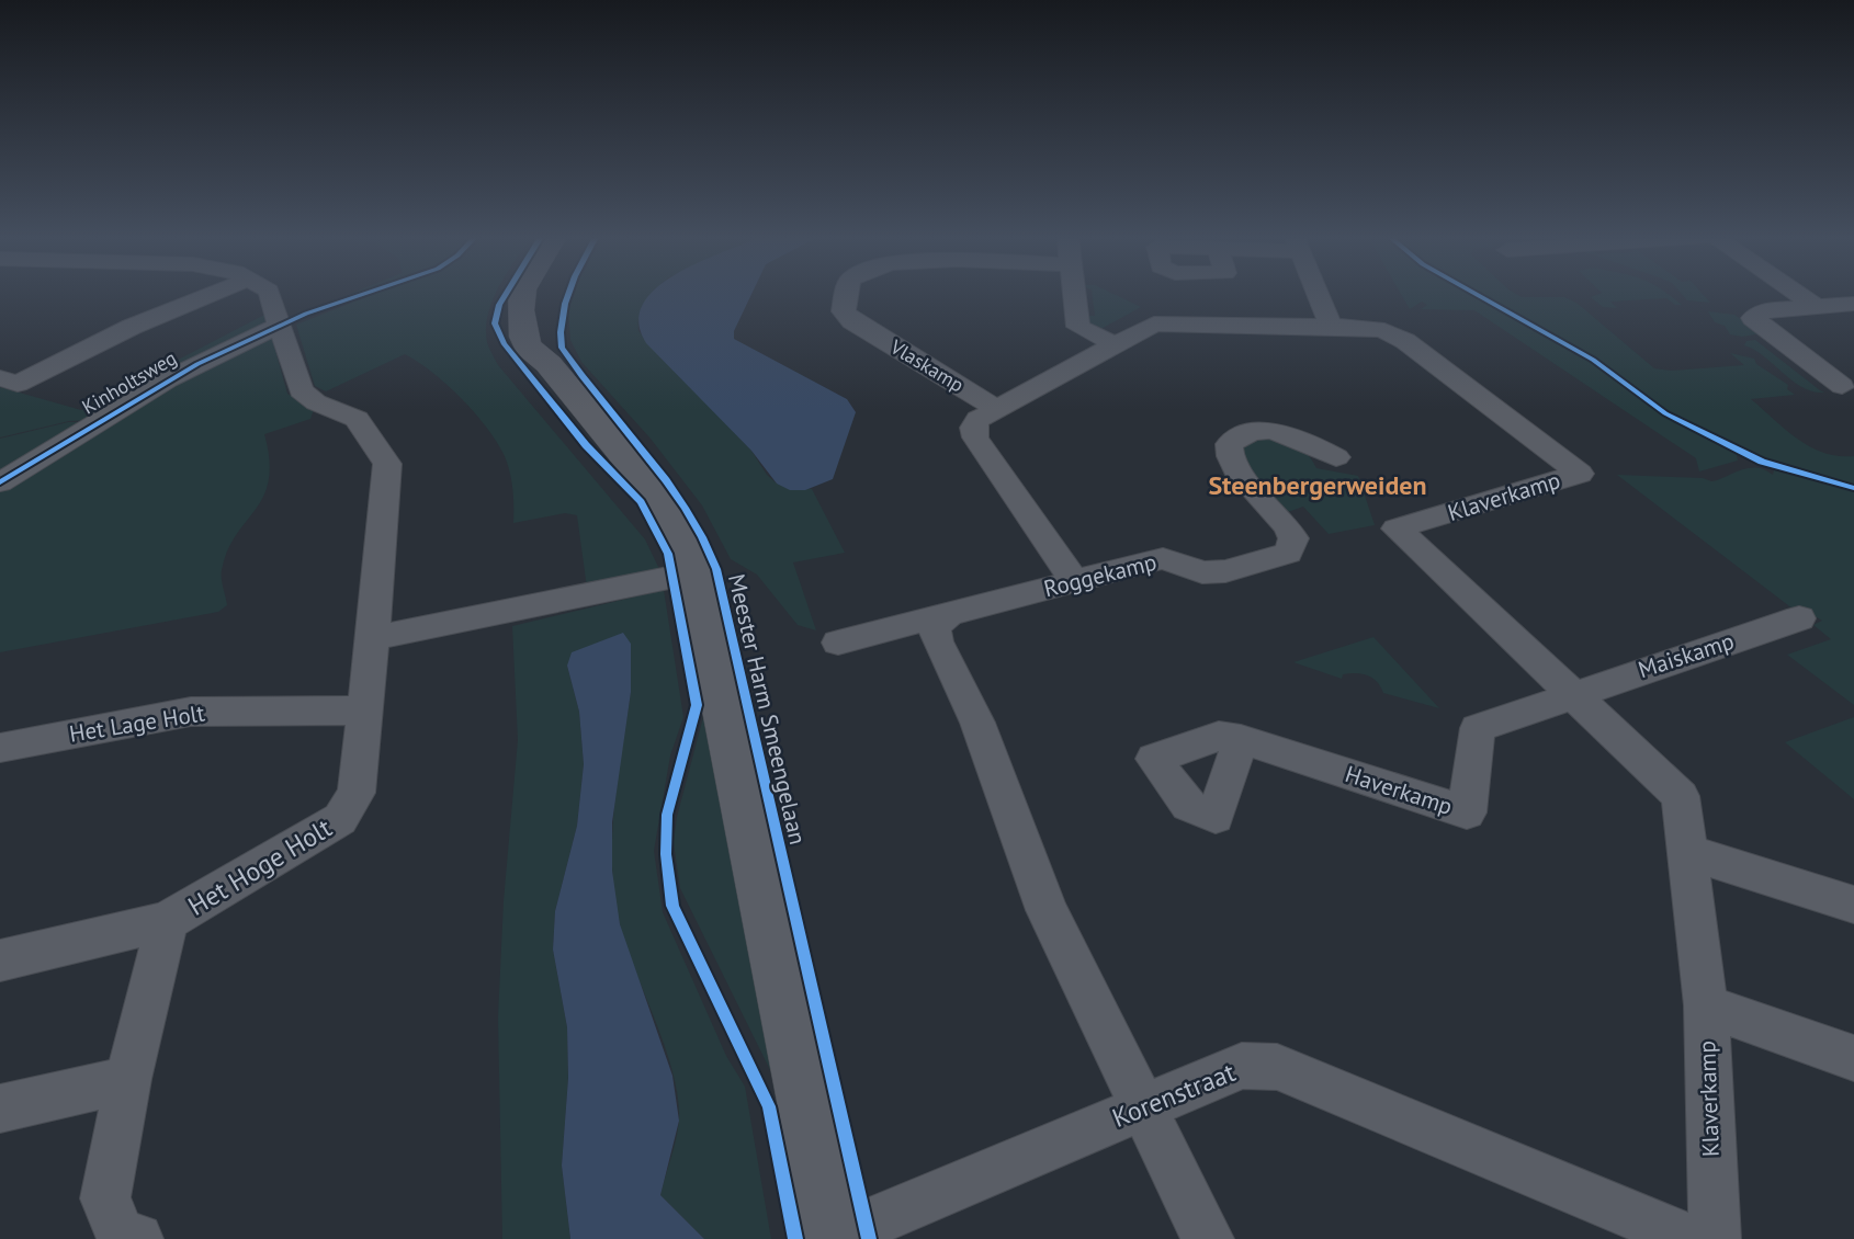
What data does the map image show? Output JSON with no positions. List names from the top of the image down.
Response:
{
  "streets": {
    "street": [
      "Vlaskamp",
      "Kinholtsweg",
      "Klaverkamp",
      "Roggekamp",
      "Maiskamp",
      "Meester Harm Smeengelaan",
      "Het Lage Holt",
      "Haverkamp",
      "Het Hoge Holt",
      "Korenstraat"
    ]
  },
  "crossings": [
    ["Vlaskamp", "Klaverkamp"],
    ["Kinholtsweg", "Het Hoge Holt"],
    ["Klaverkamp", "Roggekamp"],
    ["Klaverkamp", "Maiskamp"],
    ["Klaverkamp", "Haverkamp"],
    ["Maiskamp", "Haverkamp"],
    ["Meester Harm Smeengelaan", "Korenstraat"],
    ["Het Lage Holt", "Het Hoge Holt"]
  ],
  "districts": ["Steenbergerweiden"]
}
